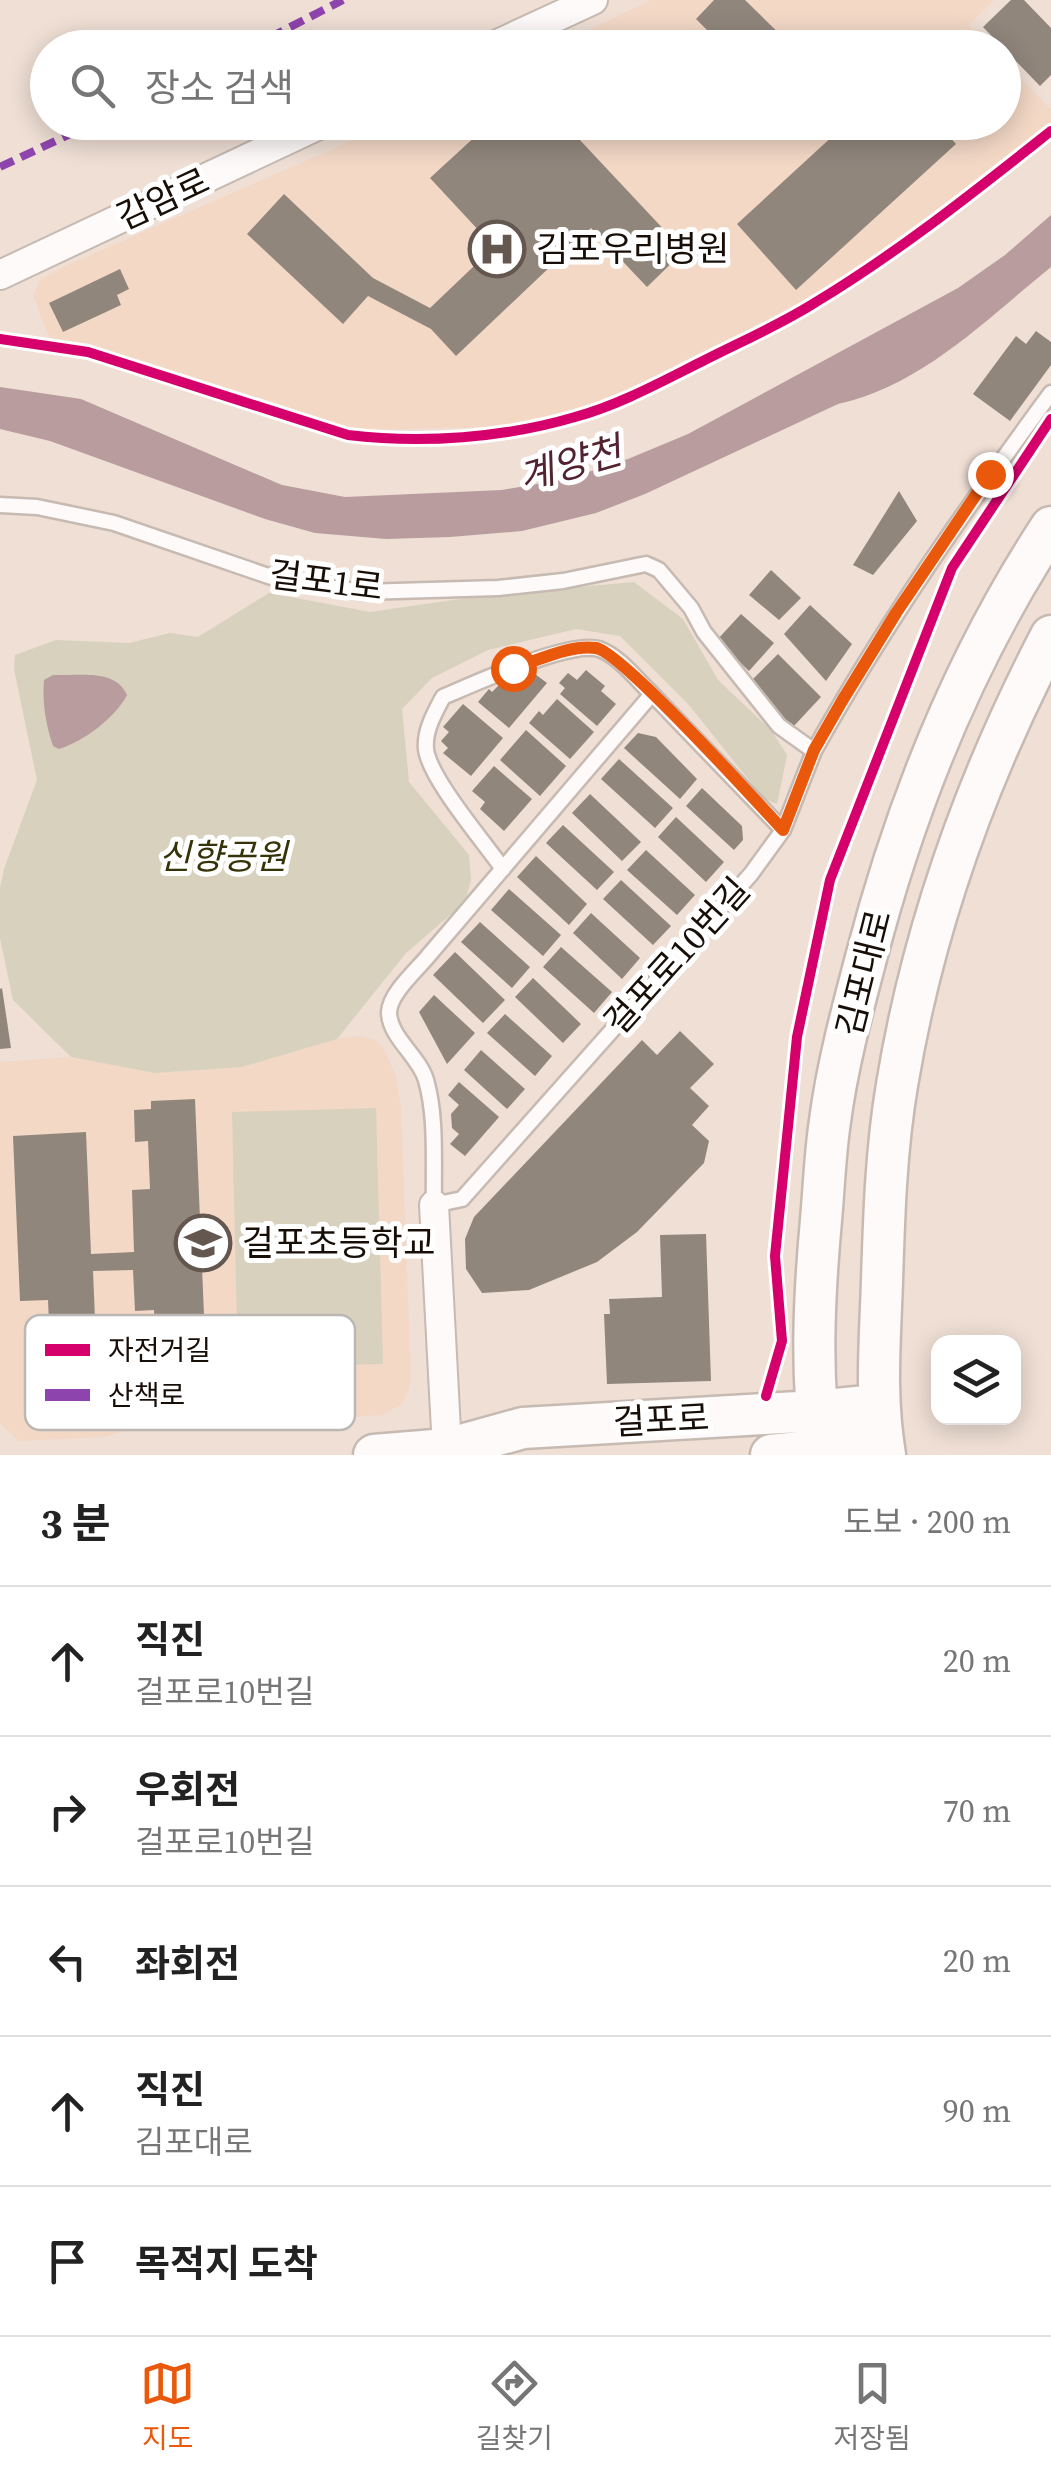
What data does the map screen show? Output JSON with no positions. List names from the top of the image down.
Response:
{
  "streets": {
    "main road": ["김포대로", "걸포로"],
    "street": ["감암로"],
    "lane": ["걸포1로", "걸포로10번길"]
  },
  "crossings": [
    ["걸포1로", "걸포로10번길"],
    ["김포대로", "걸포로"]
  ],
  "water": ["계양천"],
  "parks": ["신향공원"],
  "places": {
    "hospital": ["김포우리병원"],
    "school or university": ["걸포초등학교"]
  },
  "legend": ["자전거길", "산책로"],
  "page": {
    "search": "장소 검색",
    "heading": ["3 분", "도보 · 200 m"],
    "list": [
      ["직진", "걸포로10번길", "20 m"],
      ["우회전", "걸포로10번길", "70 m"],
      ["좌회전", "20 m"],
      ["직진", "김포대로", "90 m"],
      "목적지 도착"
    ],
    "nav": ["지도", "길찾기", "저장됨"]
  }
}
